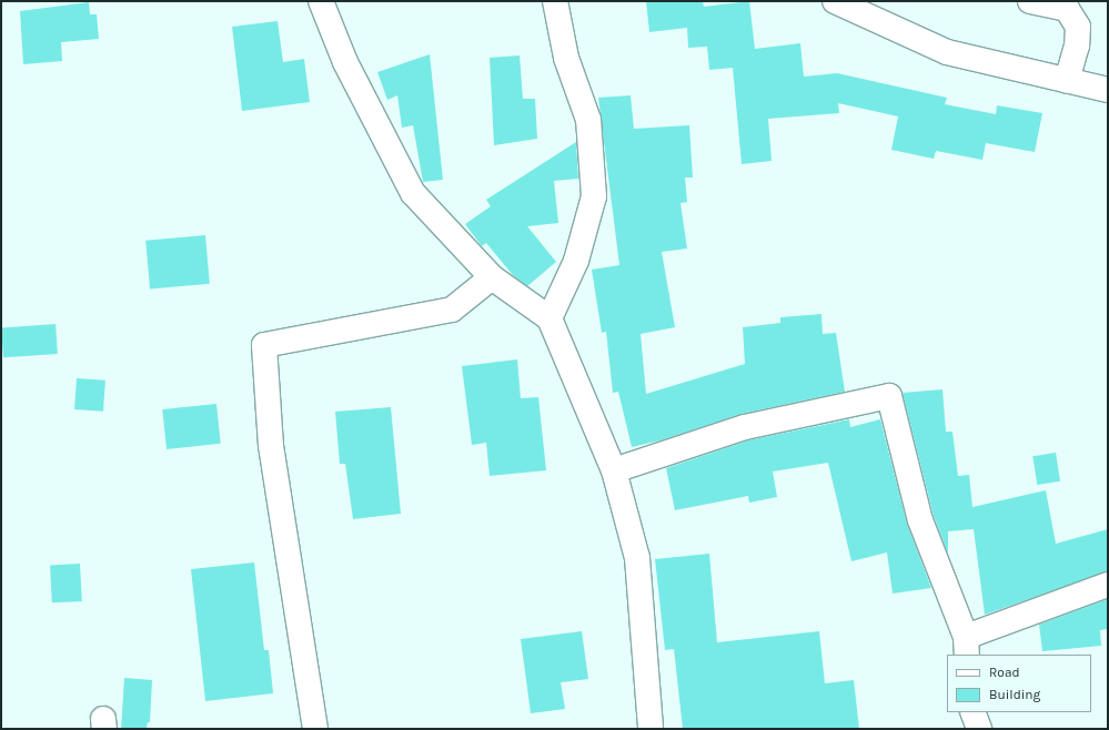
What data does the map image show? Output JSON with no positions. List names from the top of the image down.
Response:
{
  "legend": ["Road", "Building"]
}
